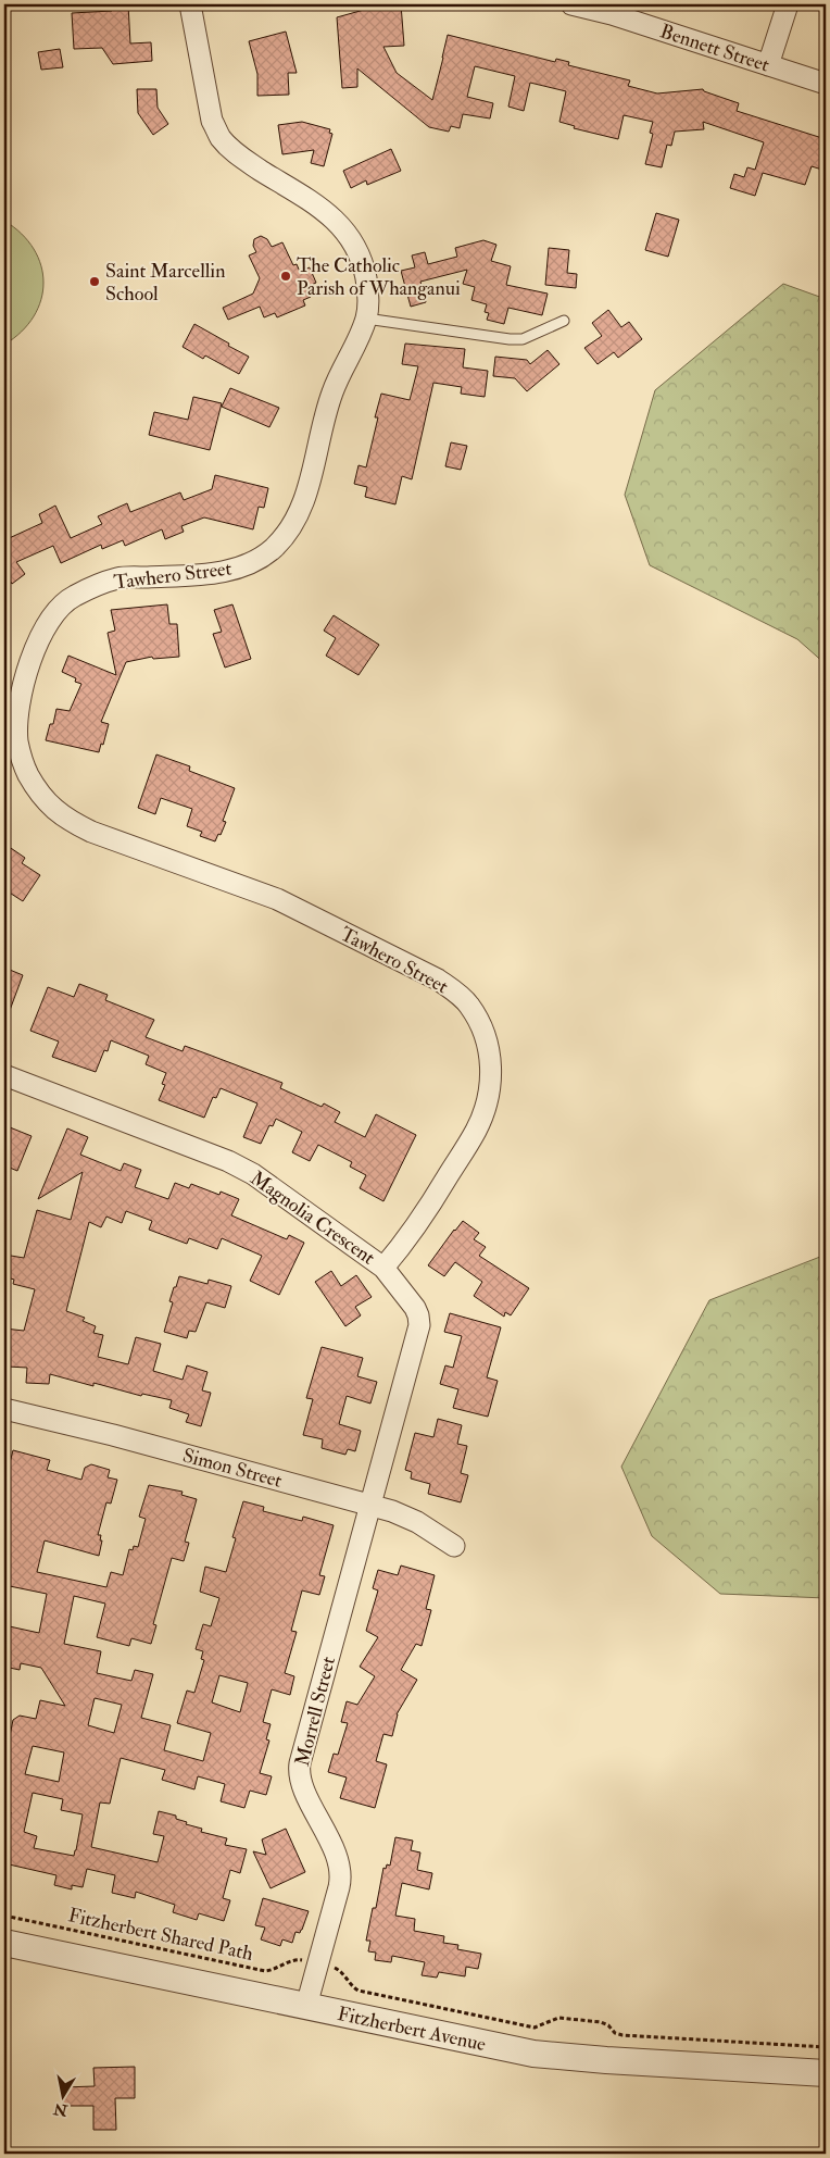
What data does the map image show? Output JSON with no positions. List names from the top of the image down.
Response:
{
  "streets": {
    "street": [
      "Bennett Street",
      "Tawhero Street",
      "Magnolia Crescent",
      "Simon Street",
      "Morrell Street",
      "Fitzherbert Avenue"
    ],
    "path": ["Fitzherbert Shared Path"]
  },
  "crossings": [
    ["Tawhero Street", "Magnolia Crescent"],
    ["Magnolia Crescent", "Simon Street"],
    ["Magnolia Crescent", "Morrell Street"],
    ["Simon Street", "Morrell Street"],
    ["Morrell Street", "Fitzherbert Avenue"]
  ],
  "places": ["The Catholic Parish of Whanganui", "Saint Marcellin School"],
  "north": "bottom"
}
